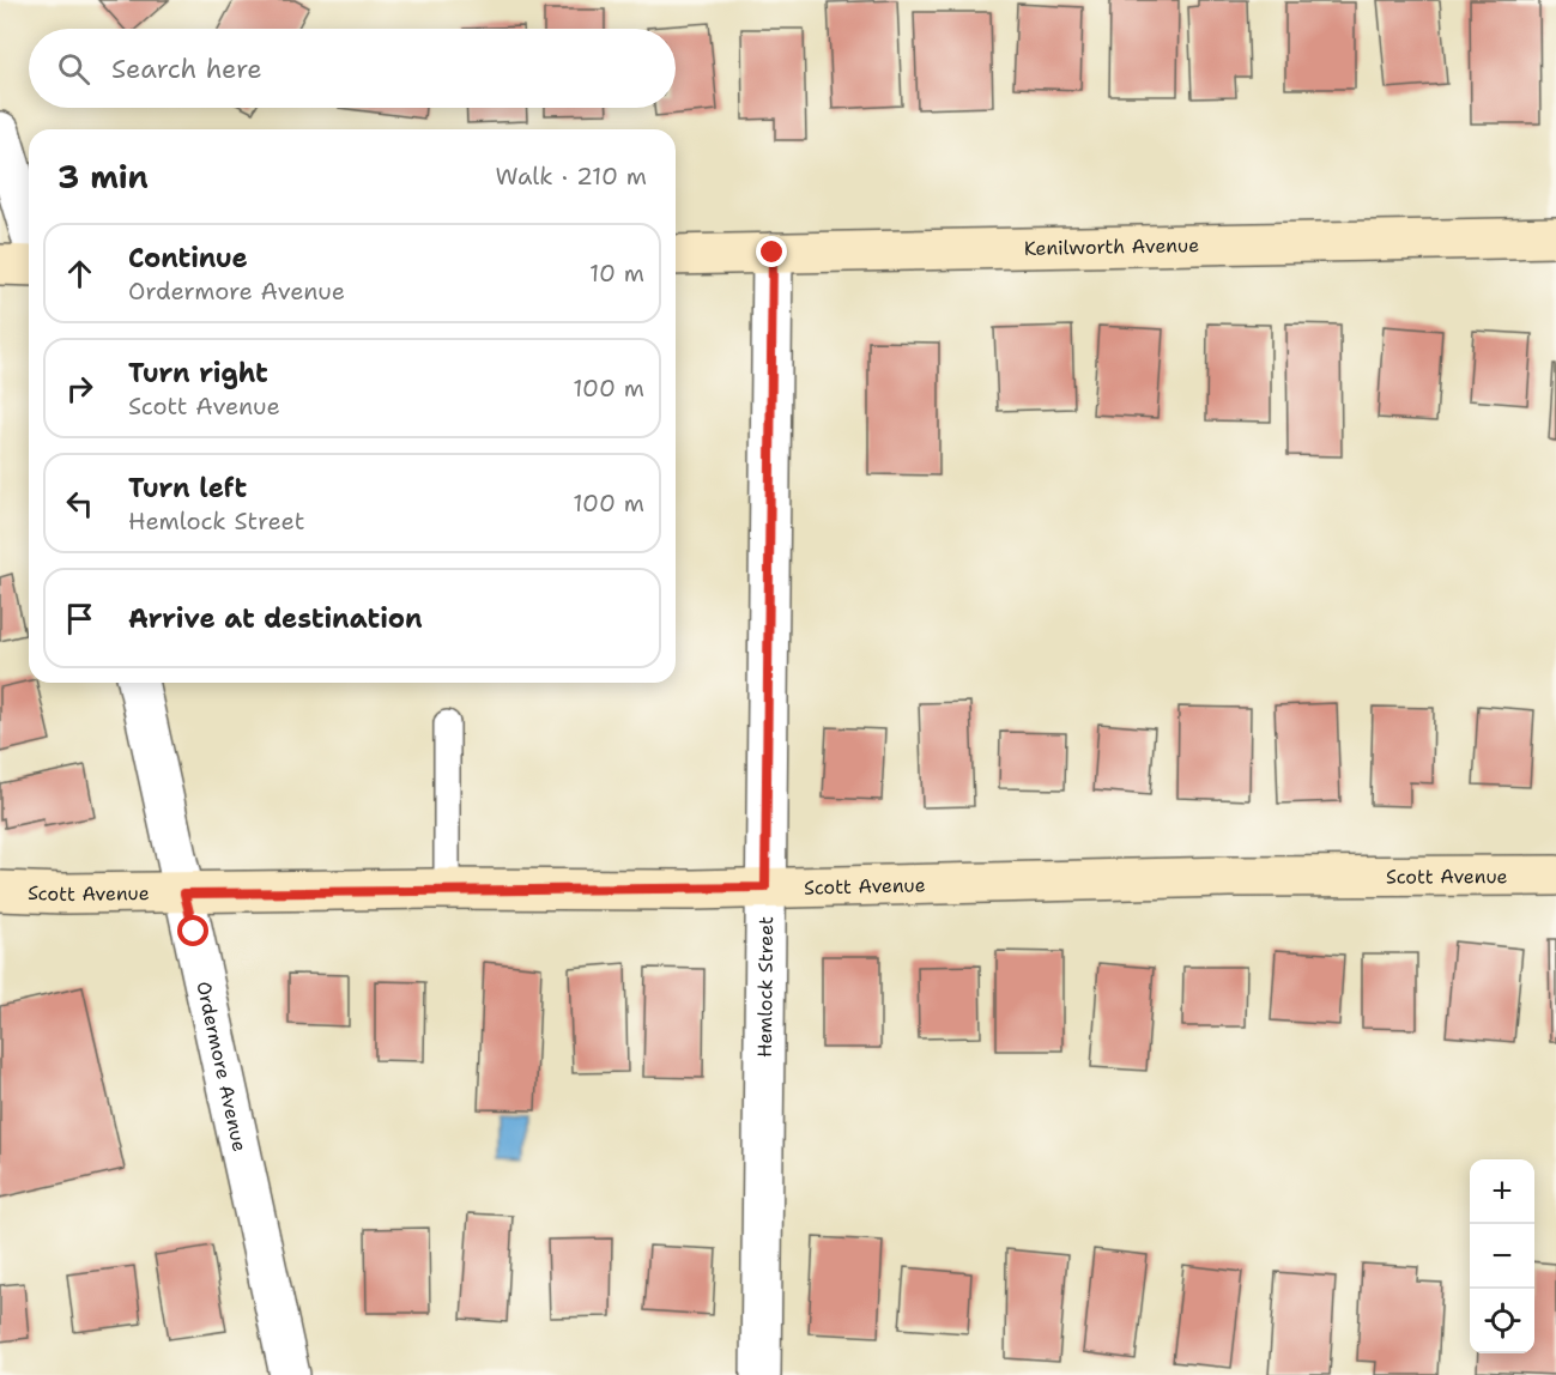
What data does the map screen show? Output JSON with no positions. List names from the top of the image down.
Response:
{
  "streets": {
    "main road": ["Kenilworth Avenue", "Scott Avenue"],
    "street": ["Hemlock Street", "Ordermore Avenue"]
  },
  "crossings": [
    ["Kenilworth Avenue", "Hemlock Street"],
    ["Scott Avenue", "Hemlock Street"],
    ["Scott Avenue", "Ordermore Avenue"]
  ],
  "page": {
    "search": "Search here",
    "heading": ["3 min", "Walk · 210 m"],
    "list": [
      ["Continue", "Ordermore Avenue", "10 m"],
      ["Turn right", "Scott Avenue", "100 m"],
      ["Turn left", "Hemlock Street", "100 m"],
      "Arrive at destination"
    ],
    "map_buttons": ["+", "−"]
  }
}
